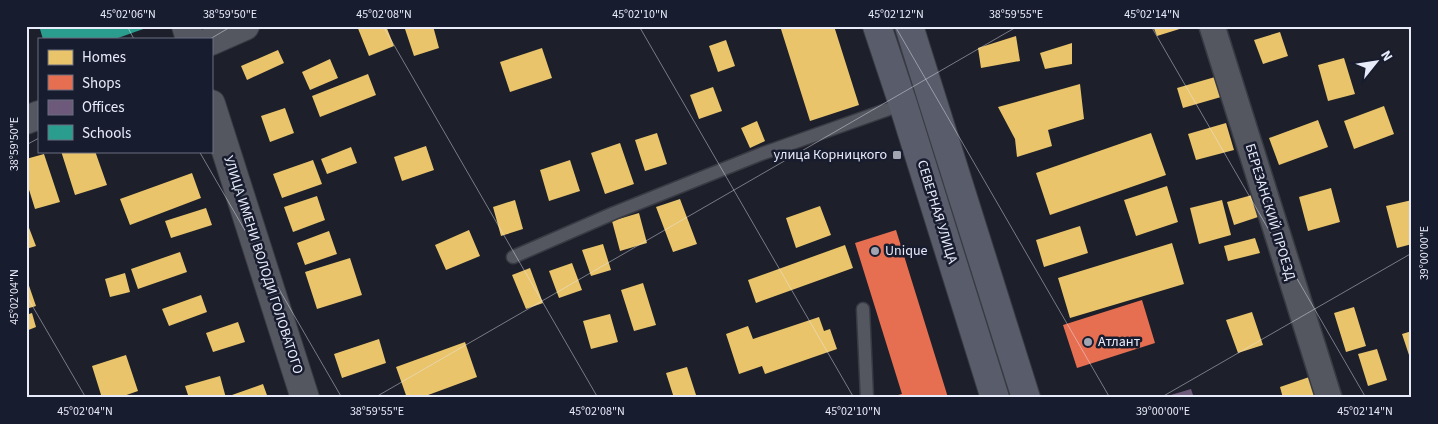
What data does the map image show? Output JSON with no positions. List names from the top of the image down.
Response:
{
  "streets": {
    "main road": ["СЕВЕРНАЯ УЛИЦА"],
    "street": ["БЕРЕЗАНСКИЙ ПРОЕЗД", "УЛИЦА ИМЕНИ ВОЛОДИ ГОЛОВАТОГО"]
  },
  "places": {
    "transit": ["улица Корницкого"],
    "other": ["Unique", "Атлант"]
  },
  "legend": [
    "Homes",
    "Shops",
    "Offices",
    "Schools"
  ],
  "north": "top right",
  "coordinates": [
    "45°02'06\"N",
    "38°59'50\"E",
    "45°02'08\"N",
    "45°02'10\"N",
    "45°02'12\"N",
    "38°59'55\"E",
    "45°02'14\"N",
    "39°00'00\"E",
    "45°02'04\"N"
  ]
}
